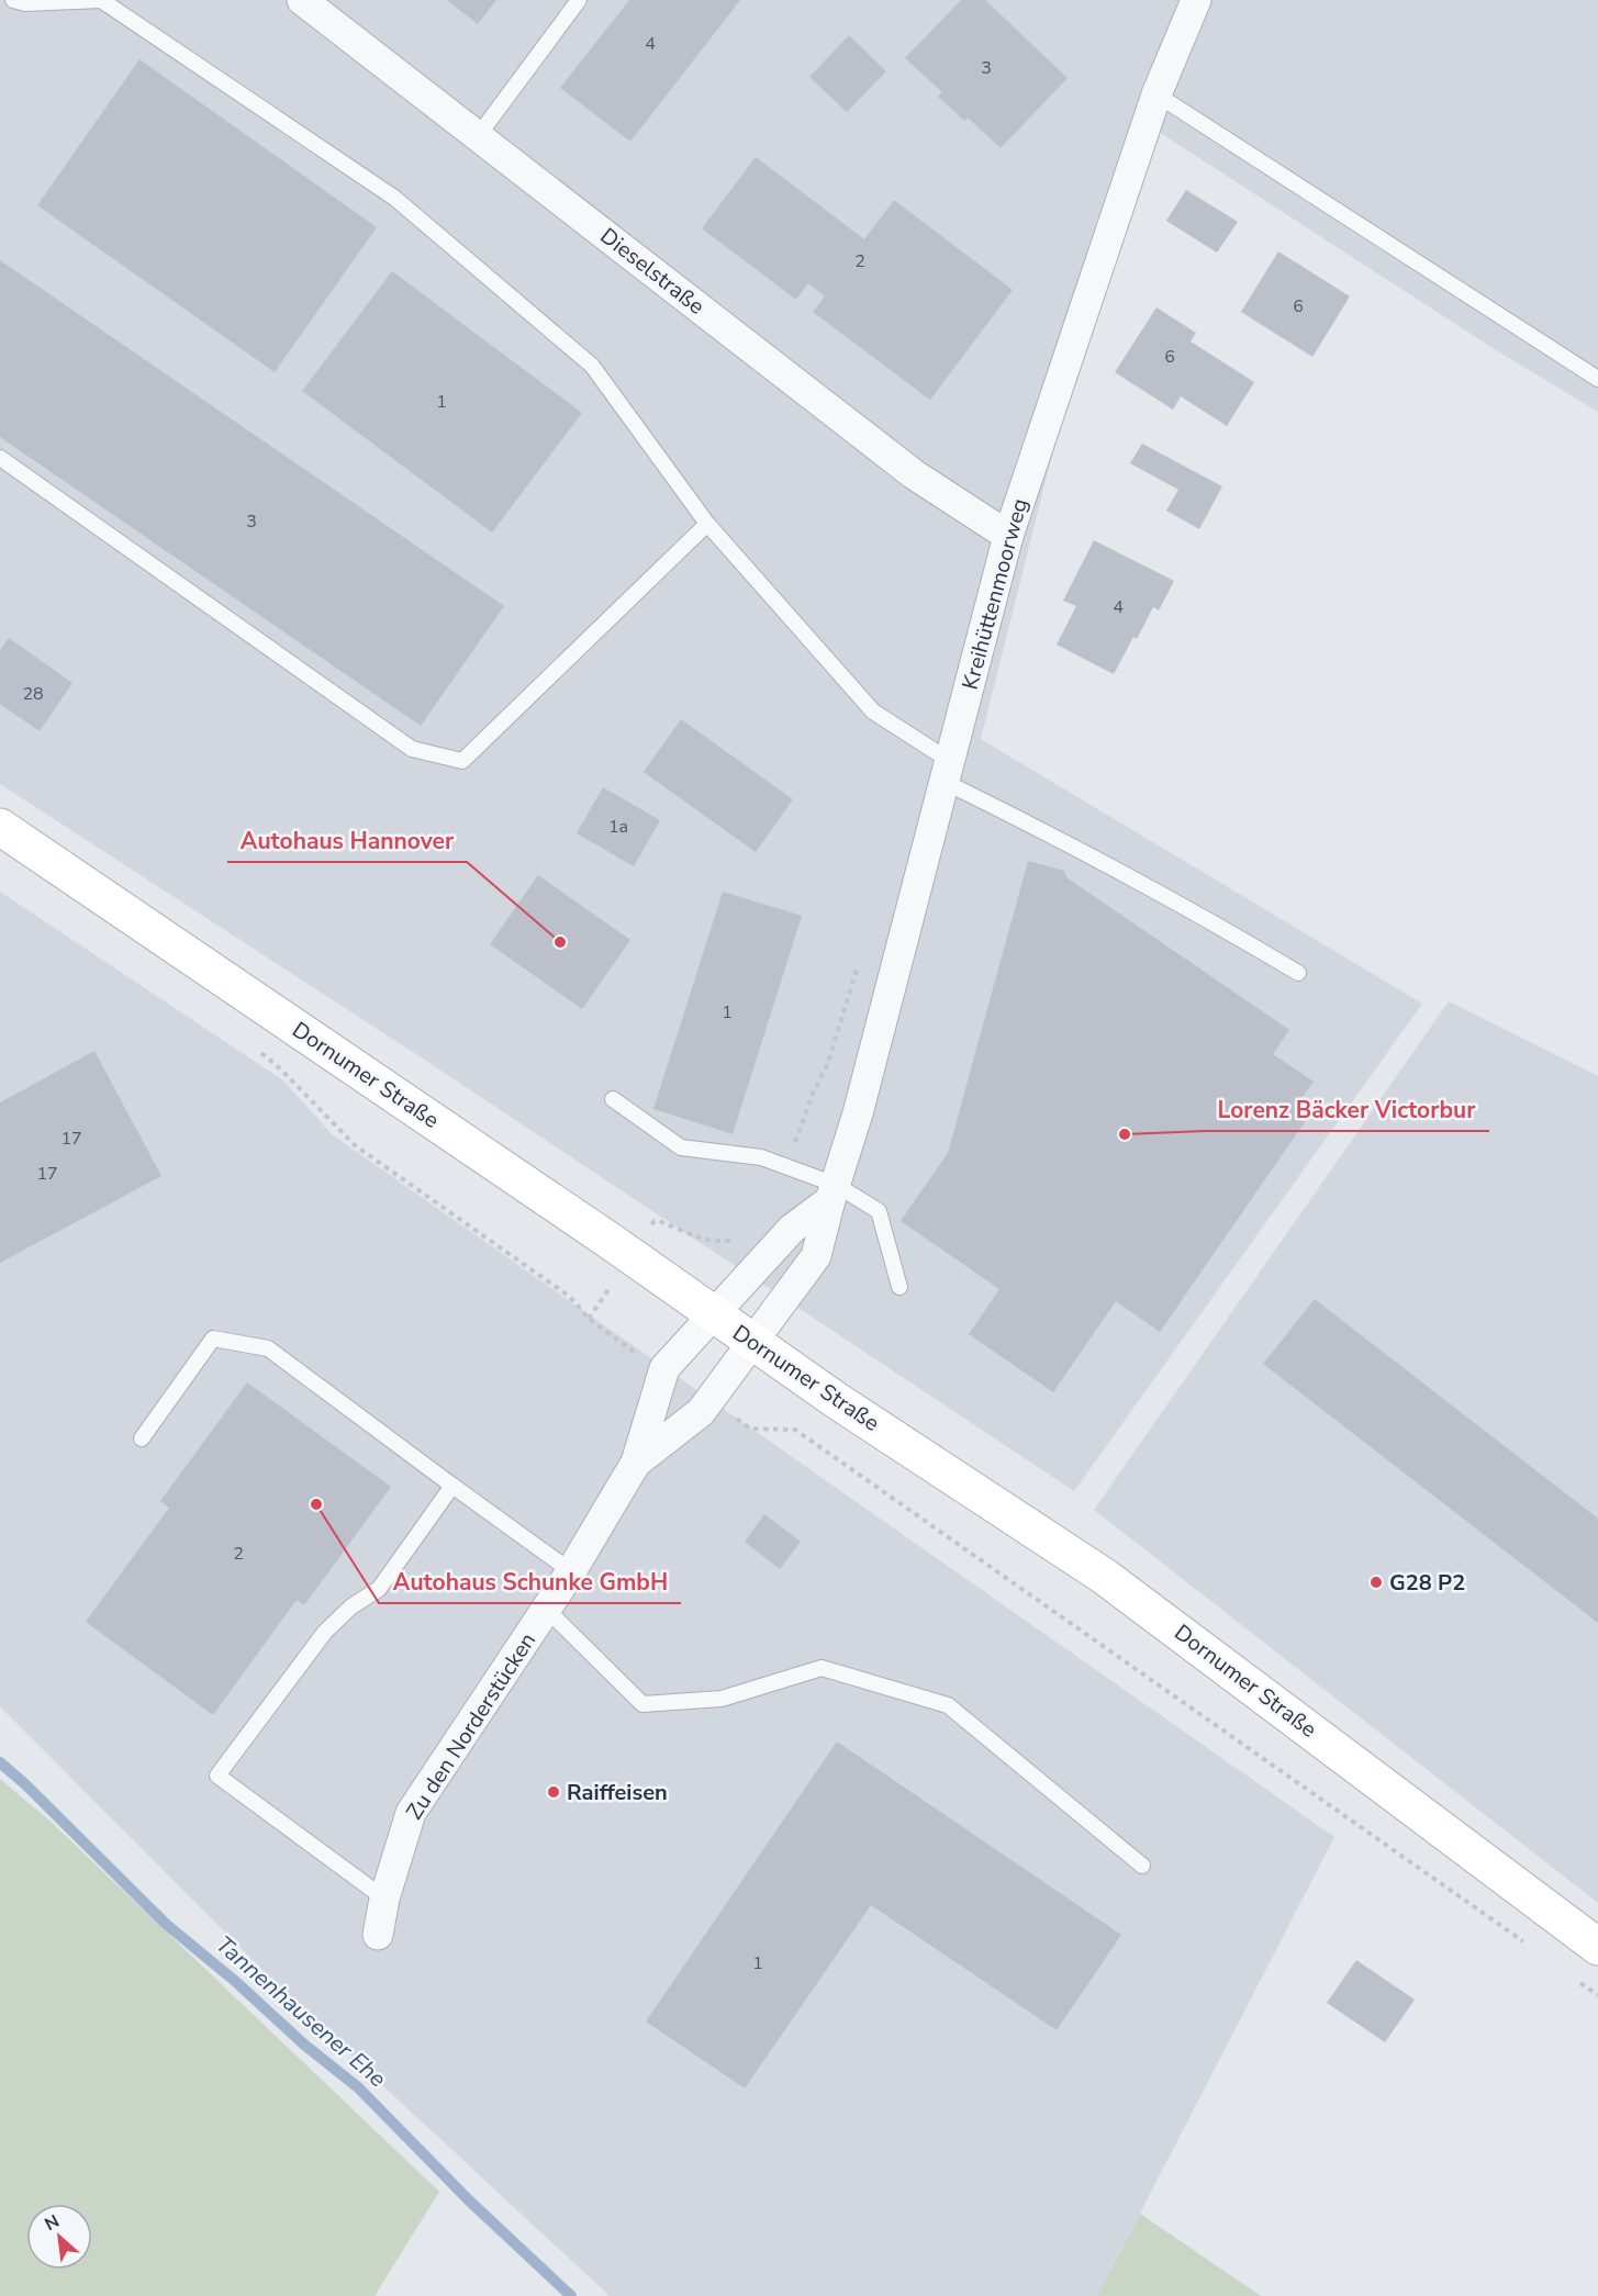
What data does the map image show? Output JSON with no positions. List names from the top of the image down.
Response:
{
  "streets": {
    "main road": ["Dornumer Straße"],
    "street": ["Dieselstraße", "Kreihüttenmoorweg", "Zu den Norderstücken"]
  },
  "crossings": [
    ["Dieselstraße", "Kreihüttenmoorweg"],
    ["Kreihüttenmoorweg", "Dornumer Straße"],
    ["Kreihüttenmoorweg", "Zu den Norderstücken"],
    ["Dornumer Straße", "Zu den Norderstücken"]
  ],
  "water": ["Tannenhausener Ehe"],
  "places": [
    "Autohaus Hannover",
    "Lorenz Bäcker Victorbur",
    "Autohaus Schunke GmbH",
    "G28 P2",
    "Raiffeisen"
  ],
  "house_numbers": [
    "4",
    "3",
    "2",
    "6",
    "6",
    "1",
    "3",
    "4",
    "28",
    "1a",
    "1",
    "17",
    "17",
    "2",
    "1"
  ],
  "north": "top left"
}
